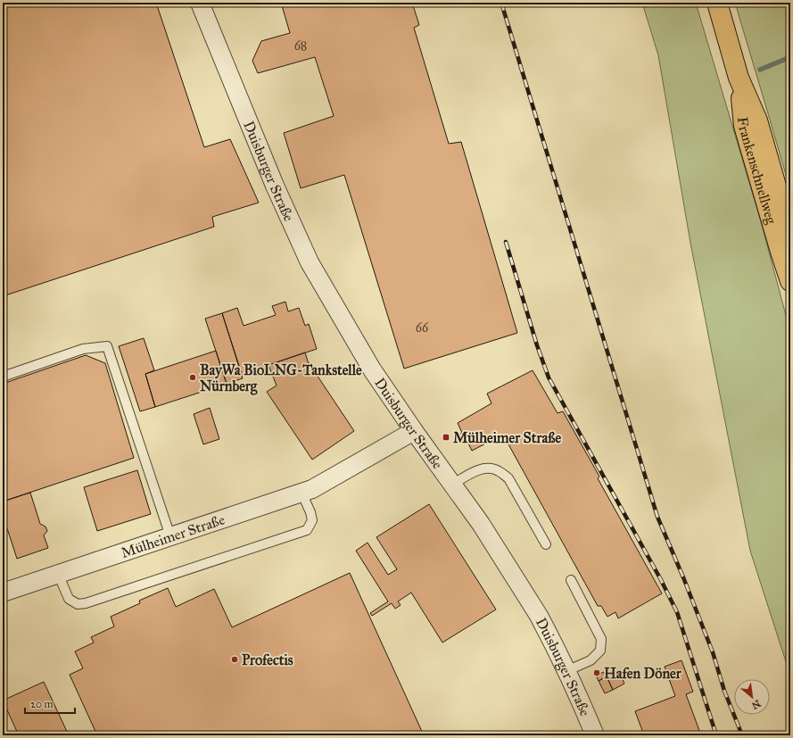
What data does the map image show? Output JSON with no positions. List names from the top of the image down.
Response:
{
  "streets": {
    "highway": ["Frankenschnellweg"],
    "street": ["Duisburger Straße", "Mülheimer Straße"]
  },
  "crossings": [
    ["Duisburger Straße", "Mülheimer Straße"]
  ],
  "places": {
    "other": ["BayWa BioLNG-Tankstelle Nürnberg", "Profectis", "Hafen Döner"],
    "transit": ["Mülheimer Straße"]
  },
  "house_numbers": ["68", "66"],
  "scale_bar": "20 m",
  "north": "bottom right"
}
